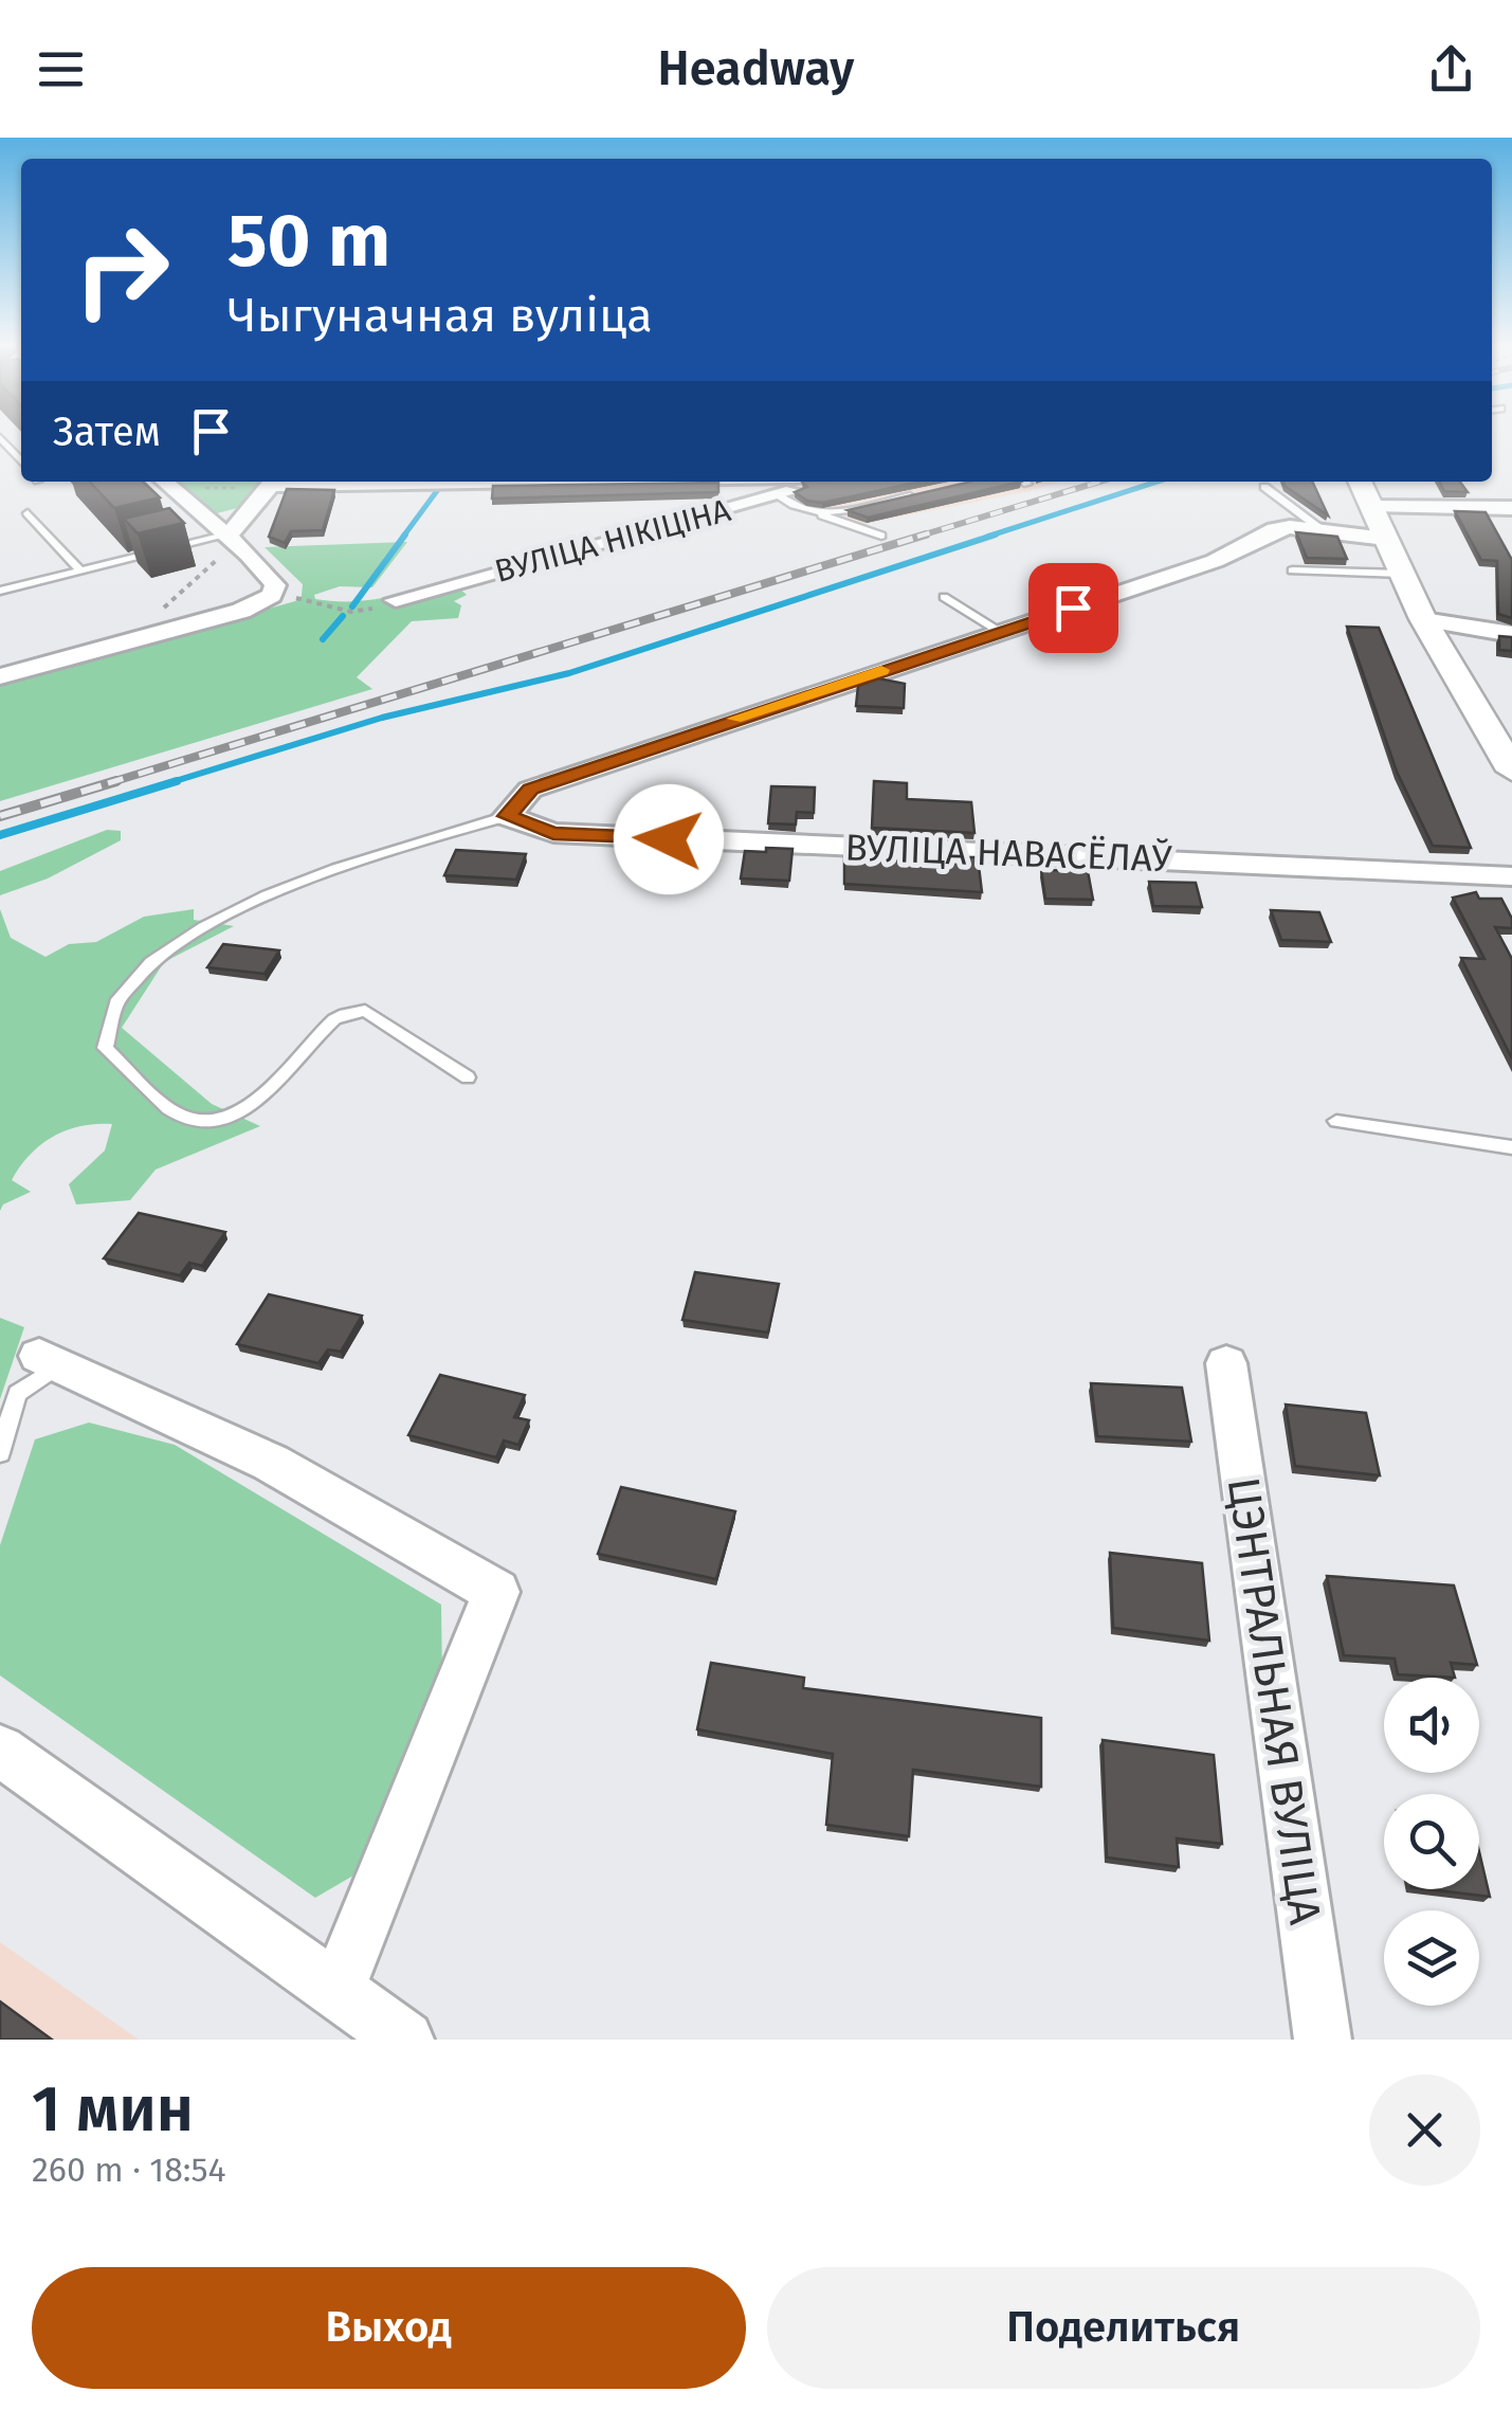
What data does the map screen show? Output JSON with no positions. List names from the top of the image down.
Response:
{
  "streets": {
    "street": ["ВУЛІЦА НІКІЦІНА", "ВУЛІЦА НАВАСЁЛАЎ", "ЦЭНТРАЛЬНАЯ ВУЛІЦА"]
  },
  "page": {
    "header": "Headway",
    "turn": ["50 m", "Чыгуначная вуліца"],
    "then": "Затем",
    "heading": ["1 мин", "260 m · 18:54"],
    "buttons": ["Выход", "Поделиться"]
  }
}
